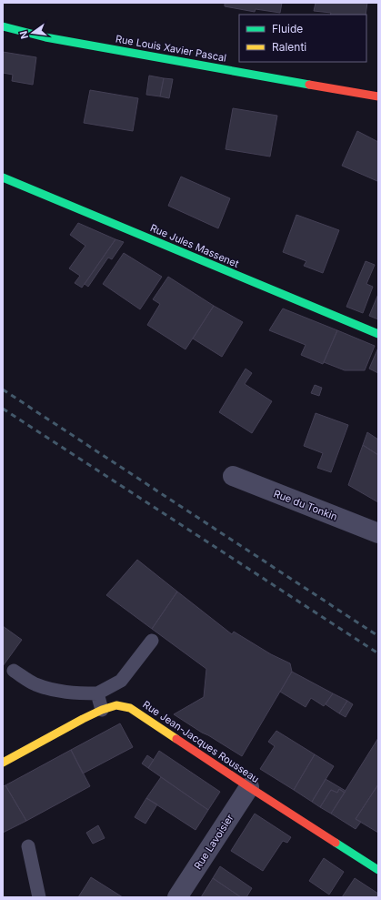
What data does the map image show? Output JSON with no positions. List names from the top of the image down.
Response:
{
  "streets": {
    "street": [
      "Rue Louis Xavier Pascal",
      "Rue Jules Massenet",
      "Rue du Tonkin",
      "Rue Jean-Jacques Rousseau",
      "Rue Lavoisier"
    ]
  },
  "crossings": [
    ["Rue Jean-Jacques Rousseau", "Rue Lavoisier"]
  ],
  "legend": ["Fluide", "Ralenti"],
  "north": "left"
}
